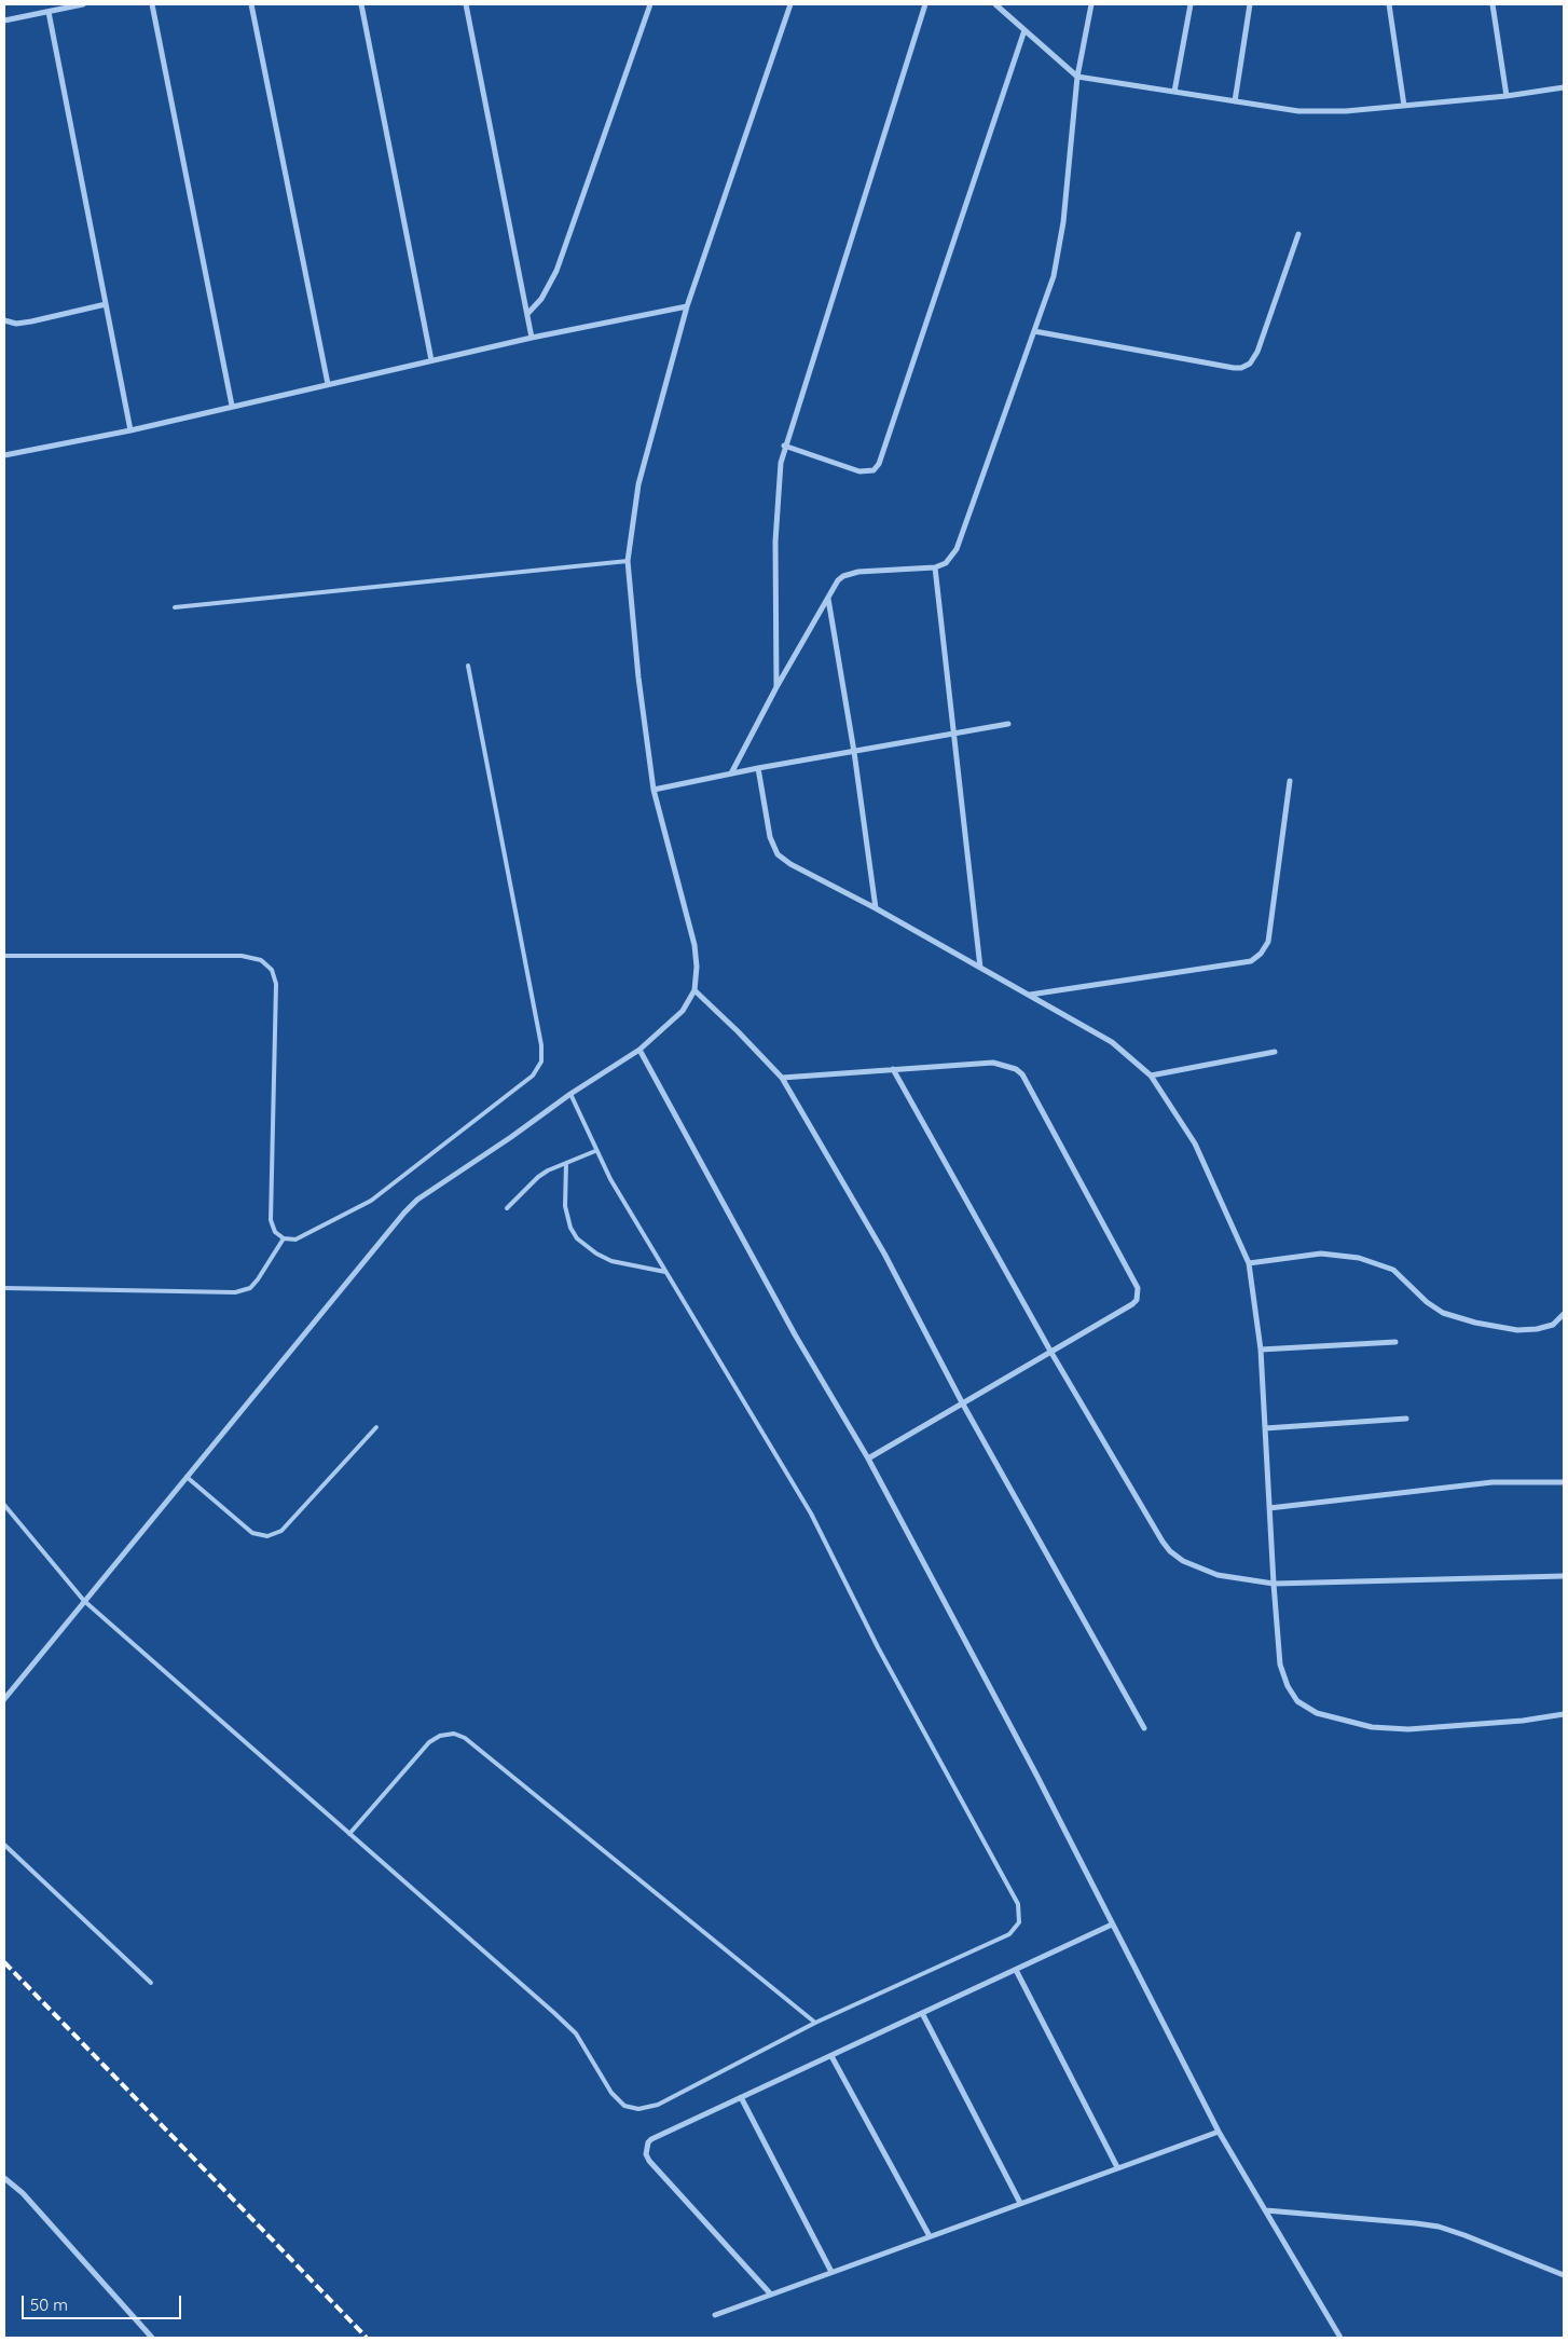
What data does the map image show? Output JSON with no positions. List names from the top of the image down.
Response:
{
  "scale_bar": "50 m"
}
